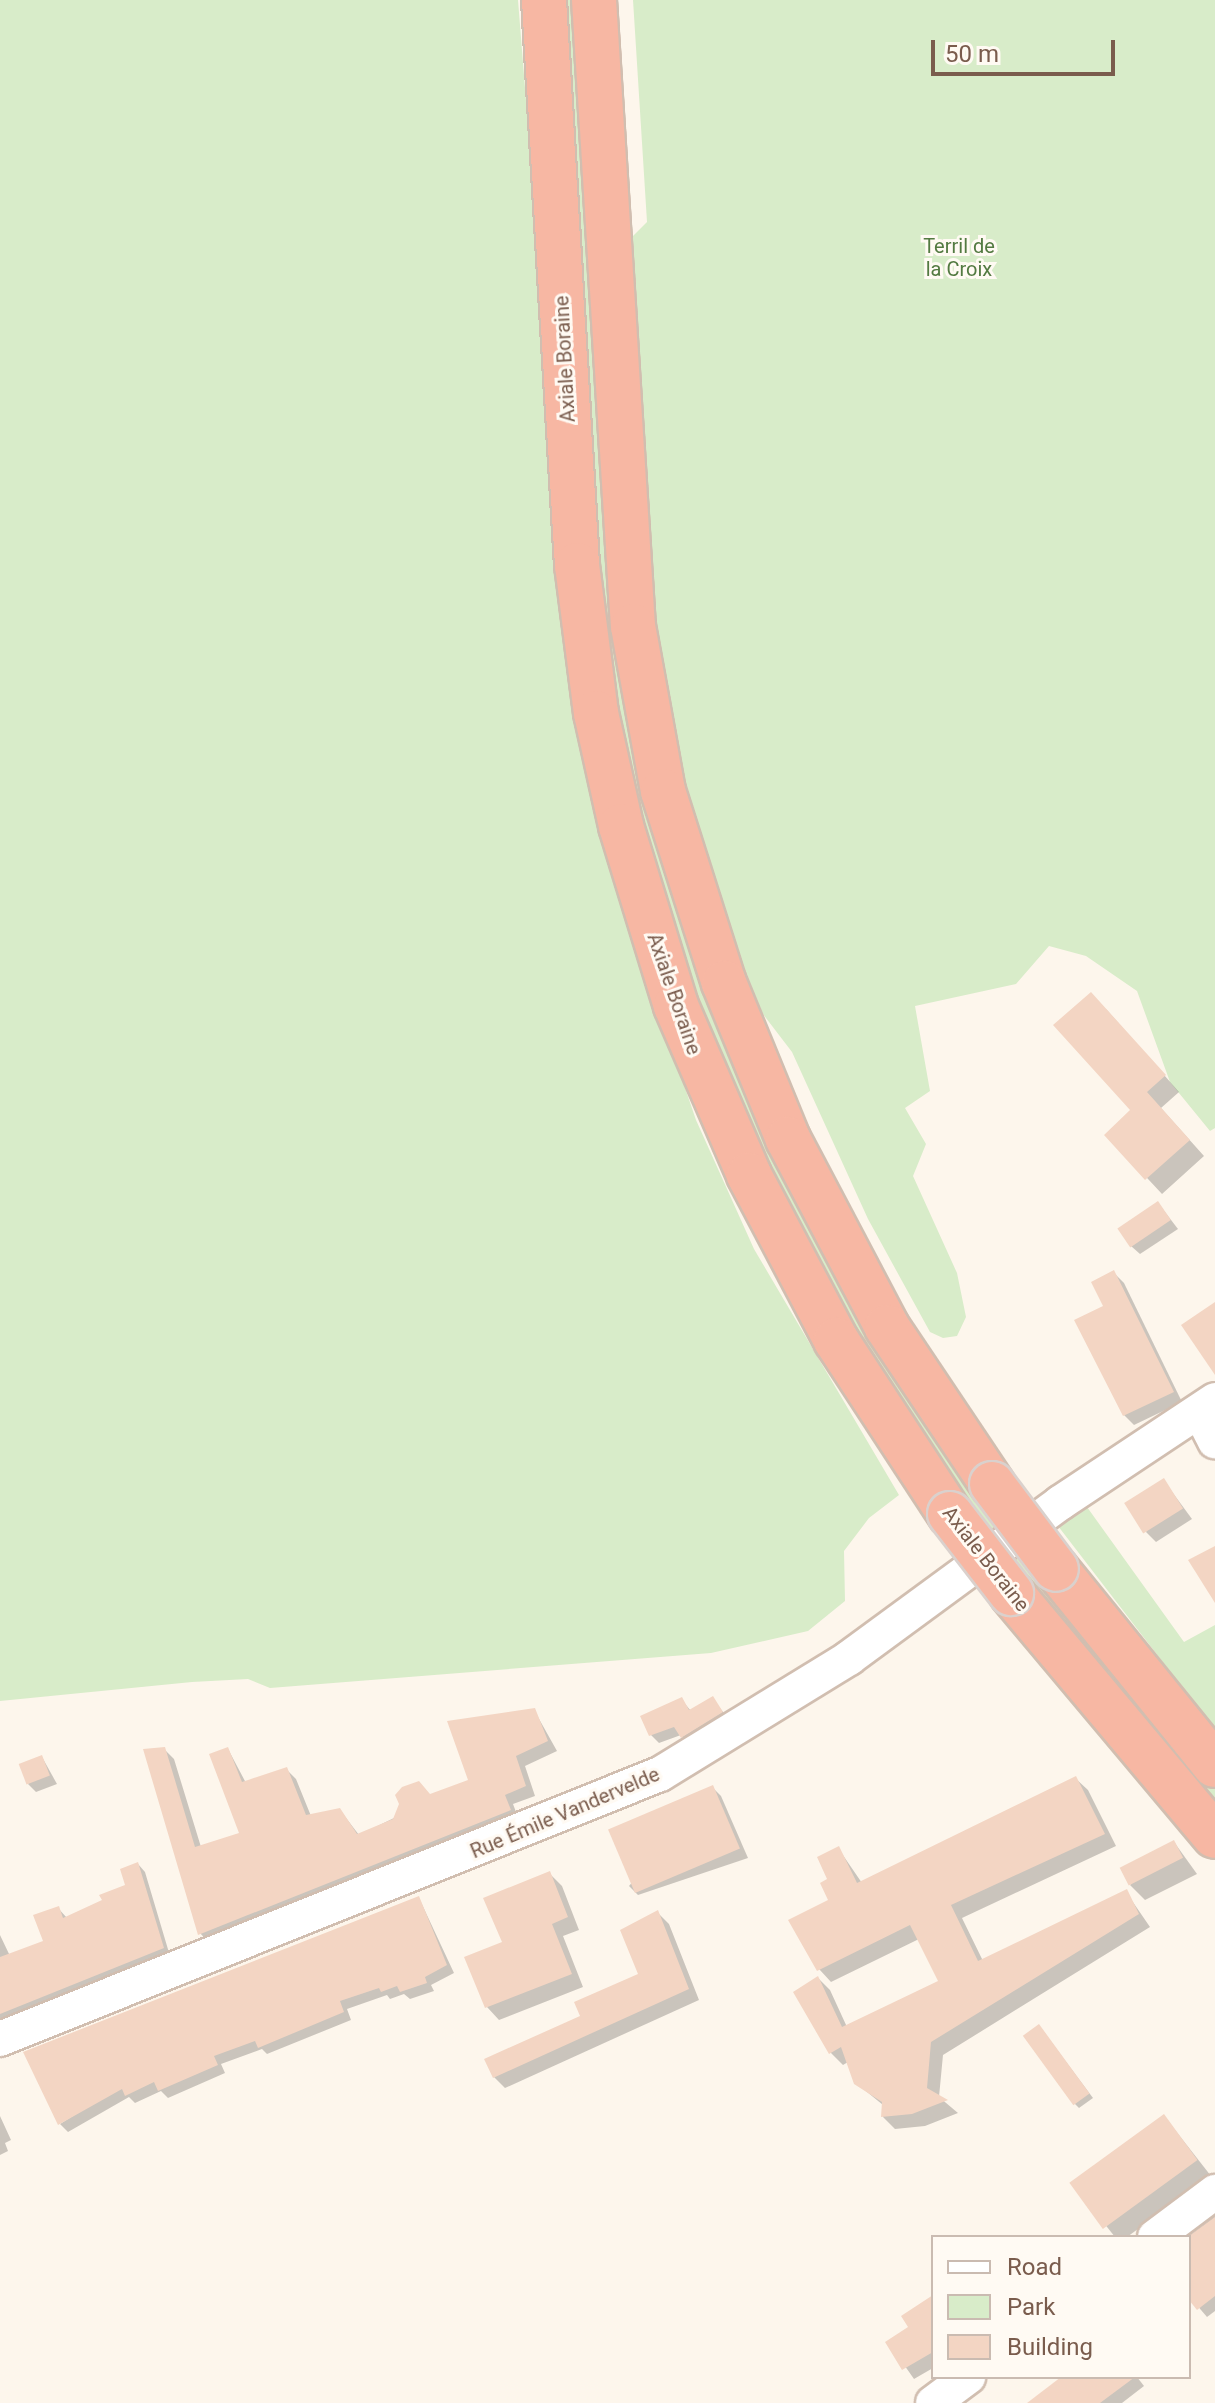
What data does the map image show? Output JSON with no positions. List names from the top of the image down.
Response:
{
  "streets": {
    "highway": ["Axiale Boraine"],
    "street": ["Rue Émile Vandervelde"]
  },
  "parks": ["Terril de la Croix"],
  "legend": ["Road", "Park", "Building"],
  "scale_bar": "50 m"
}
